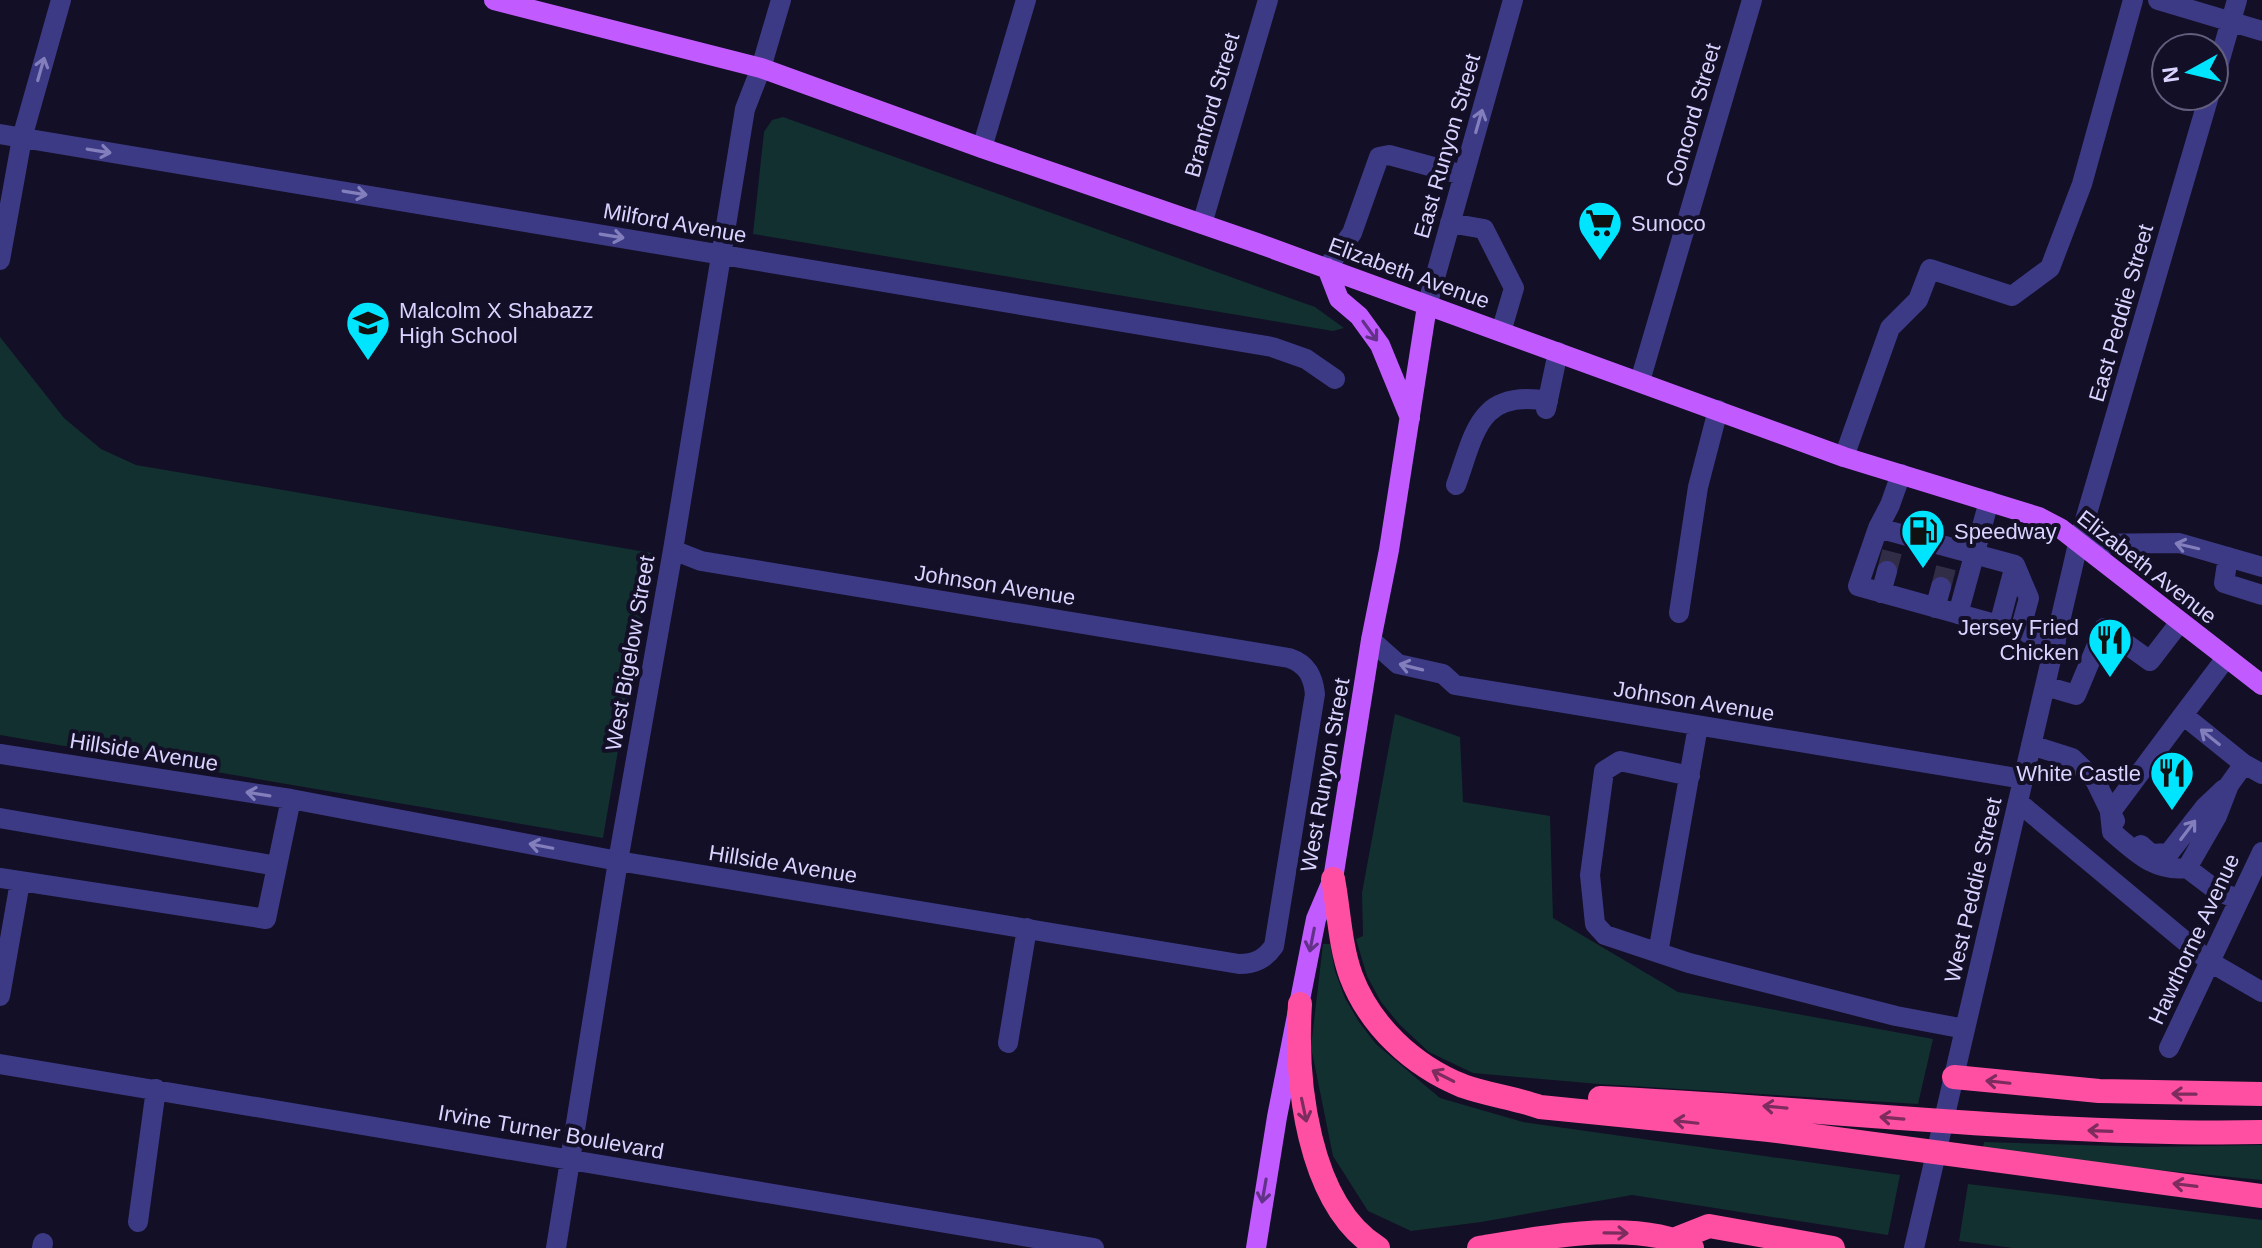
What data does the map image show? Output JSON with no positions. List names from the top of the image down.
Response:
{
  "streets": {
    "main road": ["Elizabeth Avenue", "West Runyon Street"],
    "street": [
      "Branford Street",
      "Concord Street",
      "East Runyon Street",
      "Milford Avenue",
      "East Peddie Street",
      "Johnson Avenue",
      "West Bigelow Street",
      "Hillside Avenue",
      "West Peddie Street",
      "Hawthorne Avenue",
      "Irvine Turner Boulevard"
    ]
  },
  "crossings": [
    ["Branford Street", "Elizabeth Avenue"],
    ["Concord Street", "Elizabeth Avenue"],
    ["East Runyon Street", "Elizabeth Avenue"],
    ["East Runyon Street", "West Runyon Street"],
    ["Milford Avenue", "West Bigelow Street"],
    ["Elizabeth Avenue", "East Peddie Street"],
    ["Elizabeth Avenue", "West Bigelow Street"],
    ["Elizabeth Avenue", "West Runyon Street"],
    ["Elizabeth Avenue", "West Peddie Street"],
    ["East Peddie Street", "West Peddie Street"],
    ["Johnson Avenue", "West Bigelow Street"],
    ["Johnson Avenue", "Hillside Avenue"],
    ["Johnson Avenue", "West Runyon Street"],
    ["Johnson Avenue", "West Peddie Street"],
    ["West Bigelow Street", "Hillside Avenue"],
    ["West Bigelow Street", "Irvine Turner Boulevard"]
  ],
  "one_way": ["East Runyon Street", "Milford Avenue", "West Runyon Street"],
  "places": {
    "supermarket": ["Sunoco"],
    "school or university": ["Malcolm X Shabazz High School"],
    "fuel station": ["Speedway"],
    "restaurant": ["Jersey Fried Chicken", "White Castle"]
  },
  "north": "left"
}
